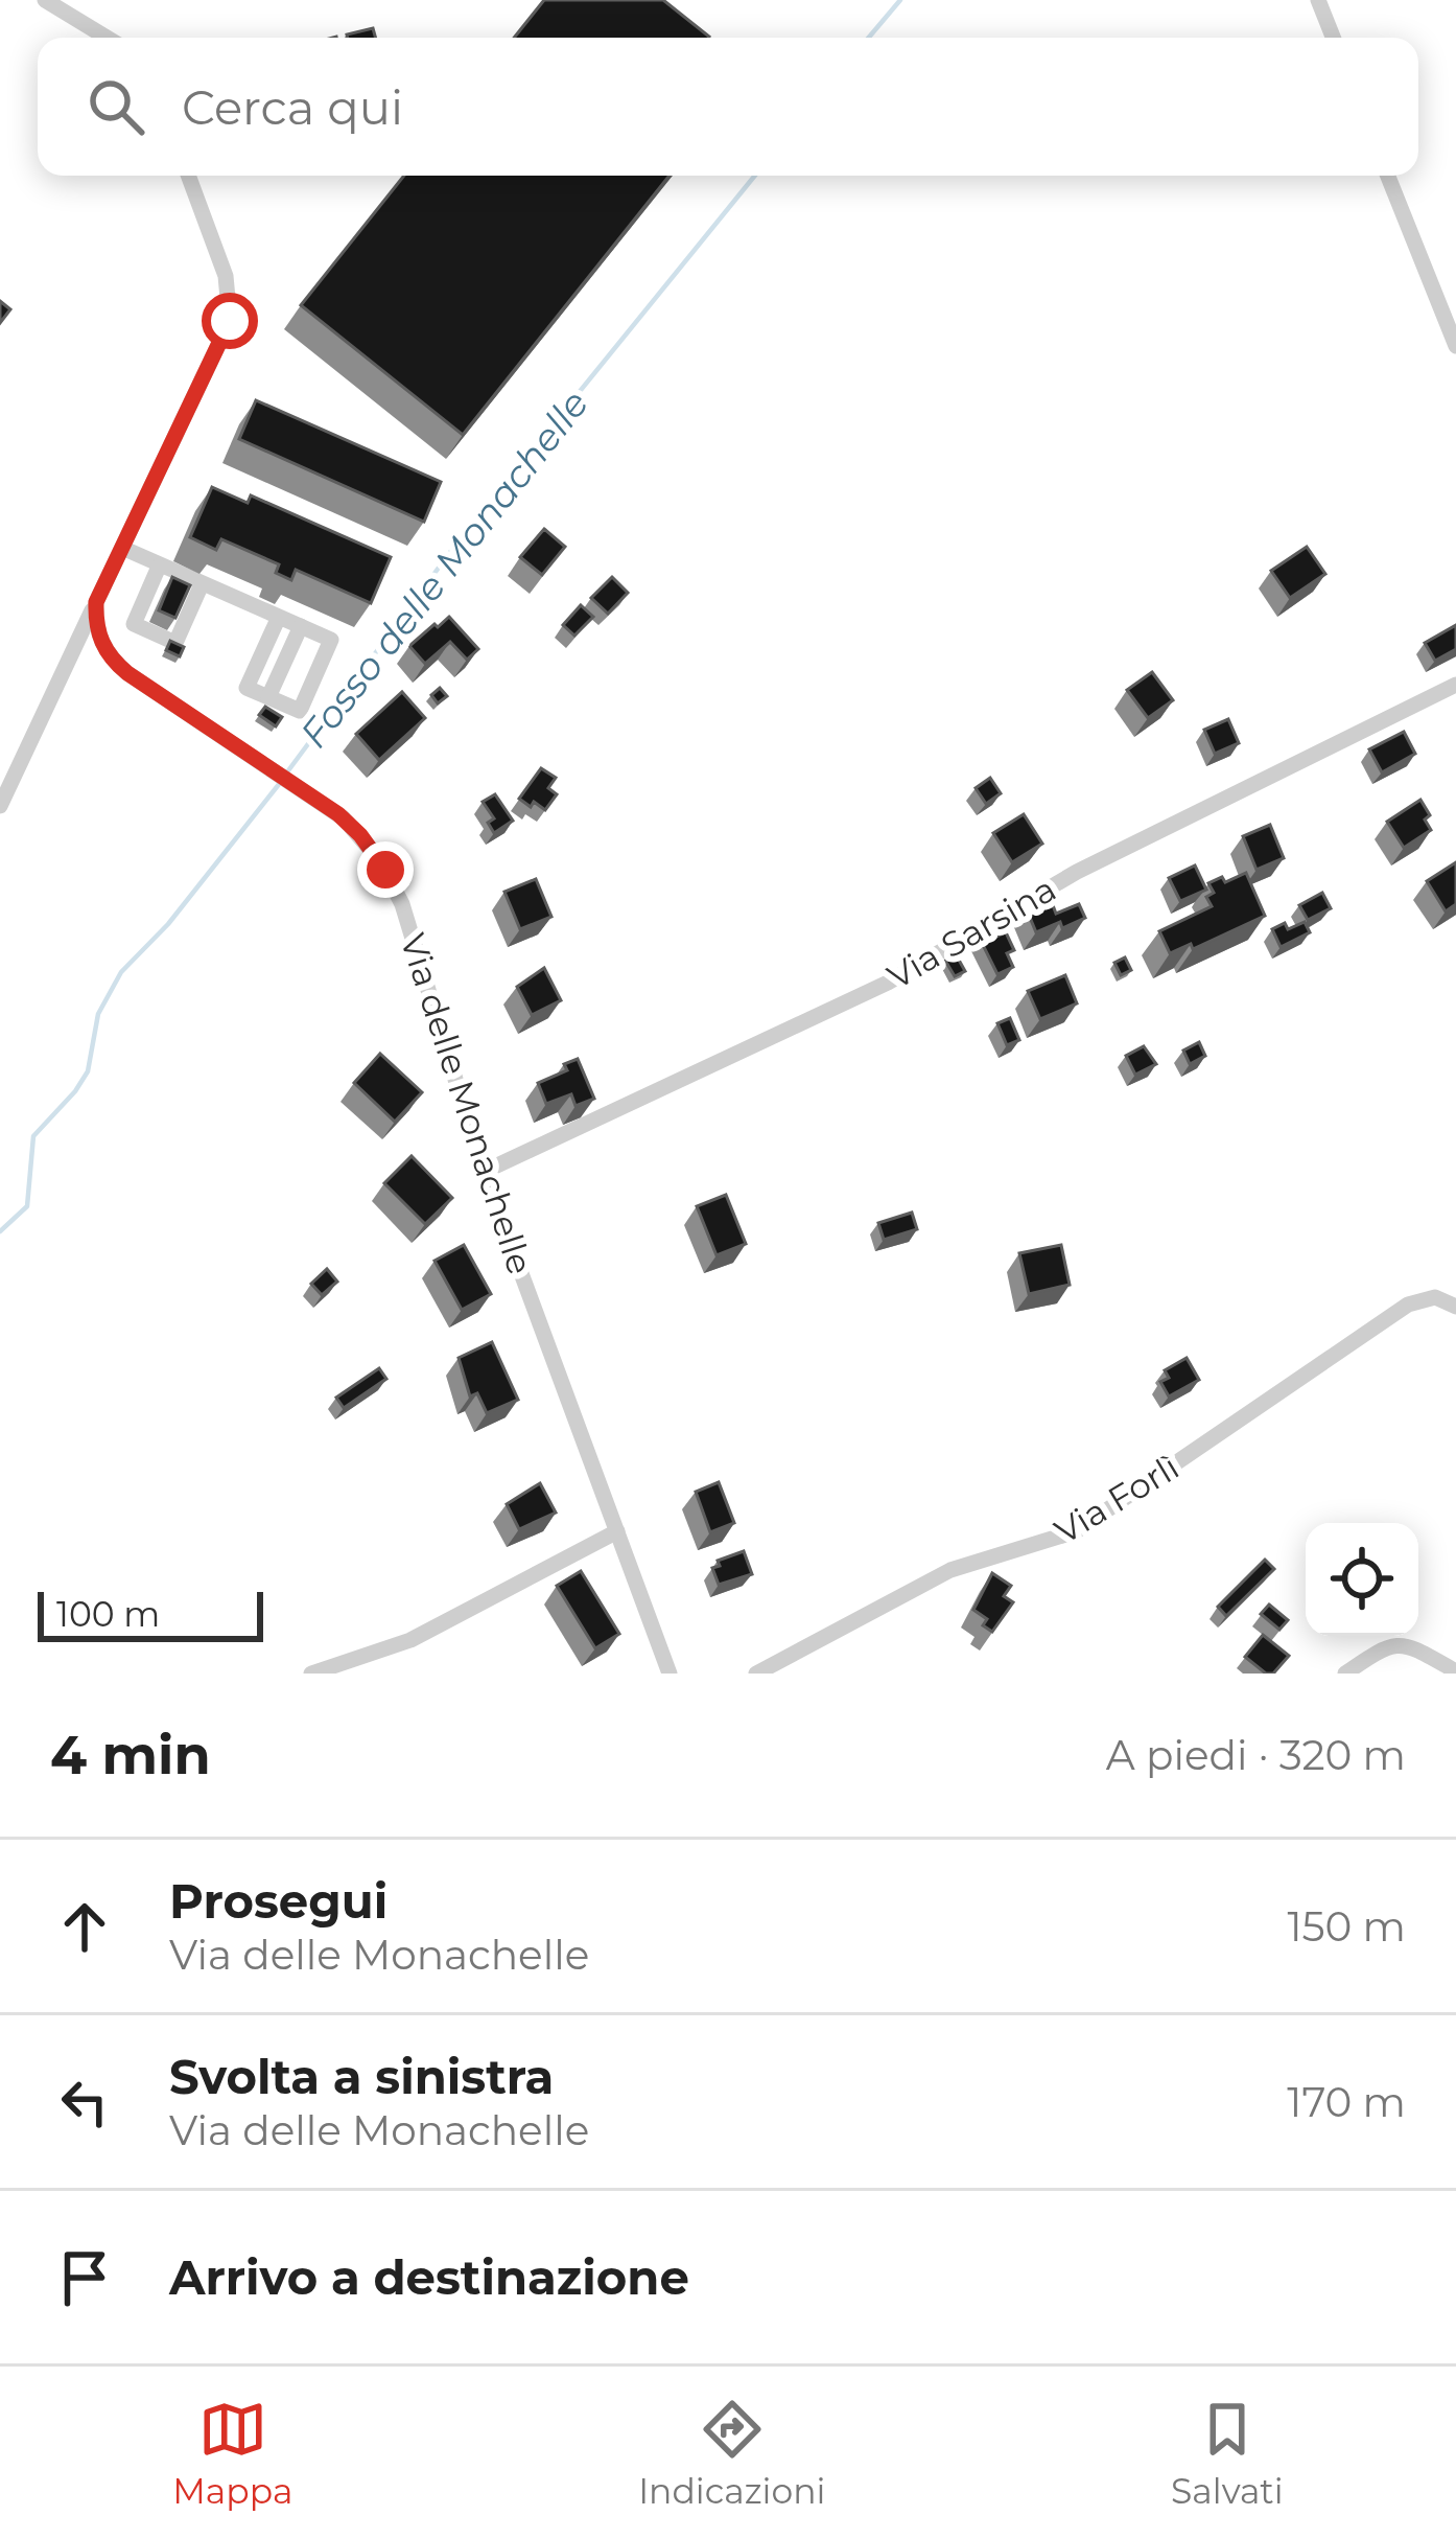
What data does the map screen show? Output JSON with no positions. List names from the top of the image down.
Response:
{
  "streets": {
    "street": ["Via Sarsina", "Via delle Monachelle", "Via Forlì"]
  },
  "crossings": [
    ["Via Sarsina", "Via delle Monachelle"]
  ],
  "water": ["Fosso delle Monachelle"],
  "scale_bar": "100 m",
  "page": {
    "search": "Cerca qui",
    "scale": "100 m",
    "heading": ["4 min", "A piedi · 320 m"],
    "list": [
      ["Prosegui", "Via delle Monachelle", "150 m"],
      ["Svolta a sinistra", "Via delle Monachelle", "170 m"],
      "Arrivo a destinazione"
    ],
    "nav": ["Mappa", "Indicazioni", "Salvati"]
  }
}
